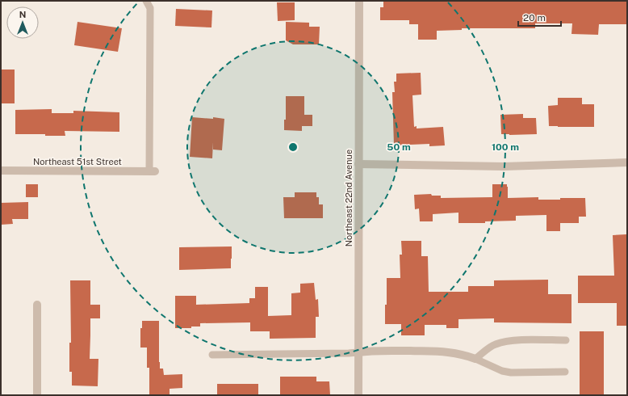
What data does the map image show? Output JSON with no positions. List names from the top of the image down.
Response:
{
  "streets": {
    "street": ["Northeast 51st Street", "Northeast 22nd Avenue"]
  },
  "scale_bar": "20 m",
  "north": "top",
  "rings": ["50 m", "100 m"]
}
